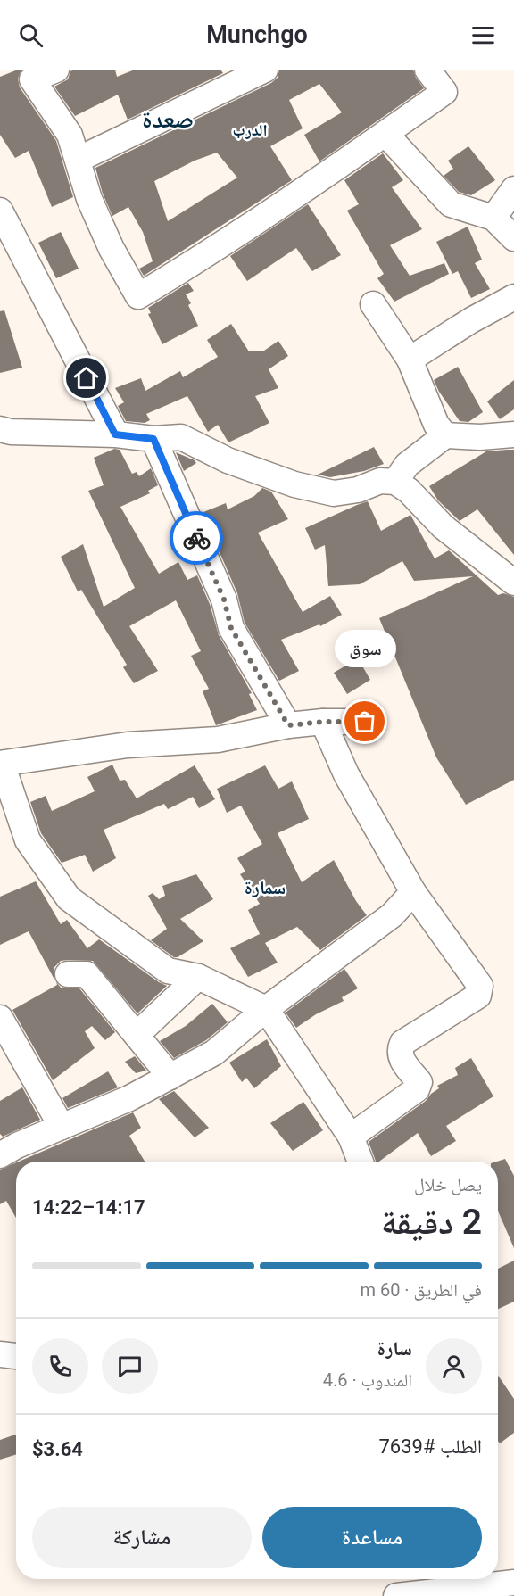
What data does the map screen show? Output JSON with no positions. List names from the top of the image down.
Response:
{
  "districts": ["صعدة", "الدرب", "سمارة"],
  "places": ["سوق"],
  "page": {
    "header": "Munchgo",
    "bubble": "سوق",
    "heading": ["2 دقيقة", "يصل خلال", "14:17–14:22"],
    "panel": [
      "سارة",
      "المندوب · 4.6",
      "الطلب #7639",
      "$3.64"
    ],
    "bar": "في الطريق · 60 m",
    "buttons": ["مساعدة", "مشاركة"]
  }
}
